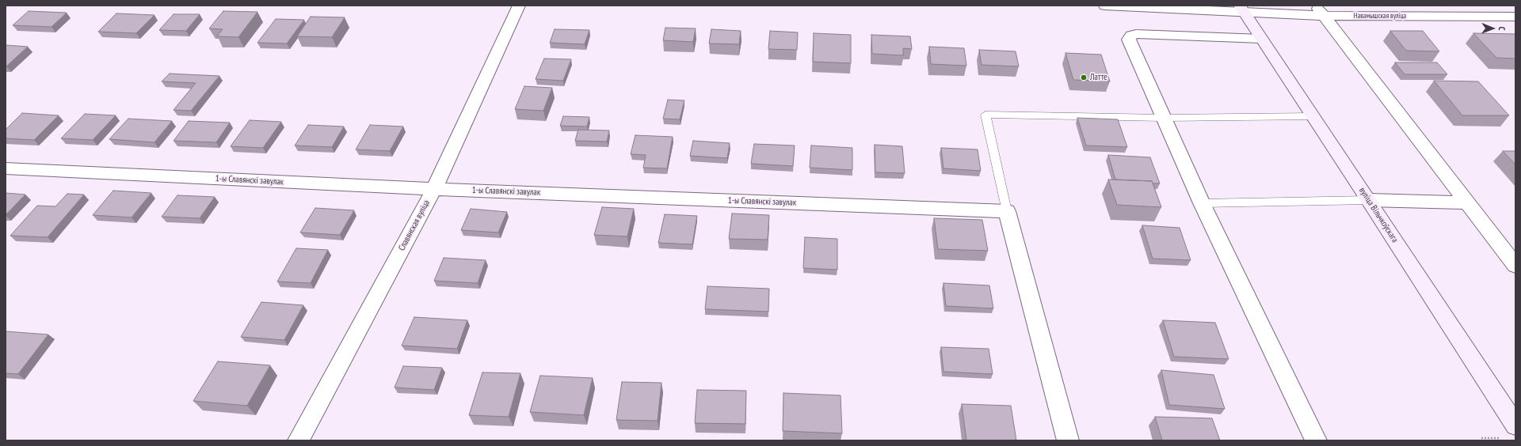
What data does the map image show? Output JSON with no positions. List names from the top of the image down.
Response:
{
  "streets": {
    "main road": ["вуліца Вільчкоўскага"],
    "street": ["Навамышская вуліца", "1-ы Славянскі завулак", "Славянская вуліца"]
  },
  "crossings": [
    ["Навамышская вуліца", "вуліца Вільчкоўскага"],
    ["1-ы Славянскі завулак", "Славянская вуліца"]
  ],
  "places": ["Латте"],
  "north": "right"
}
